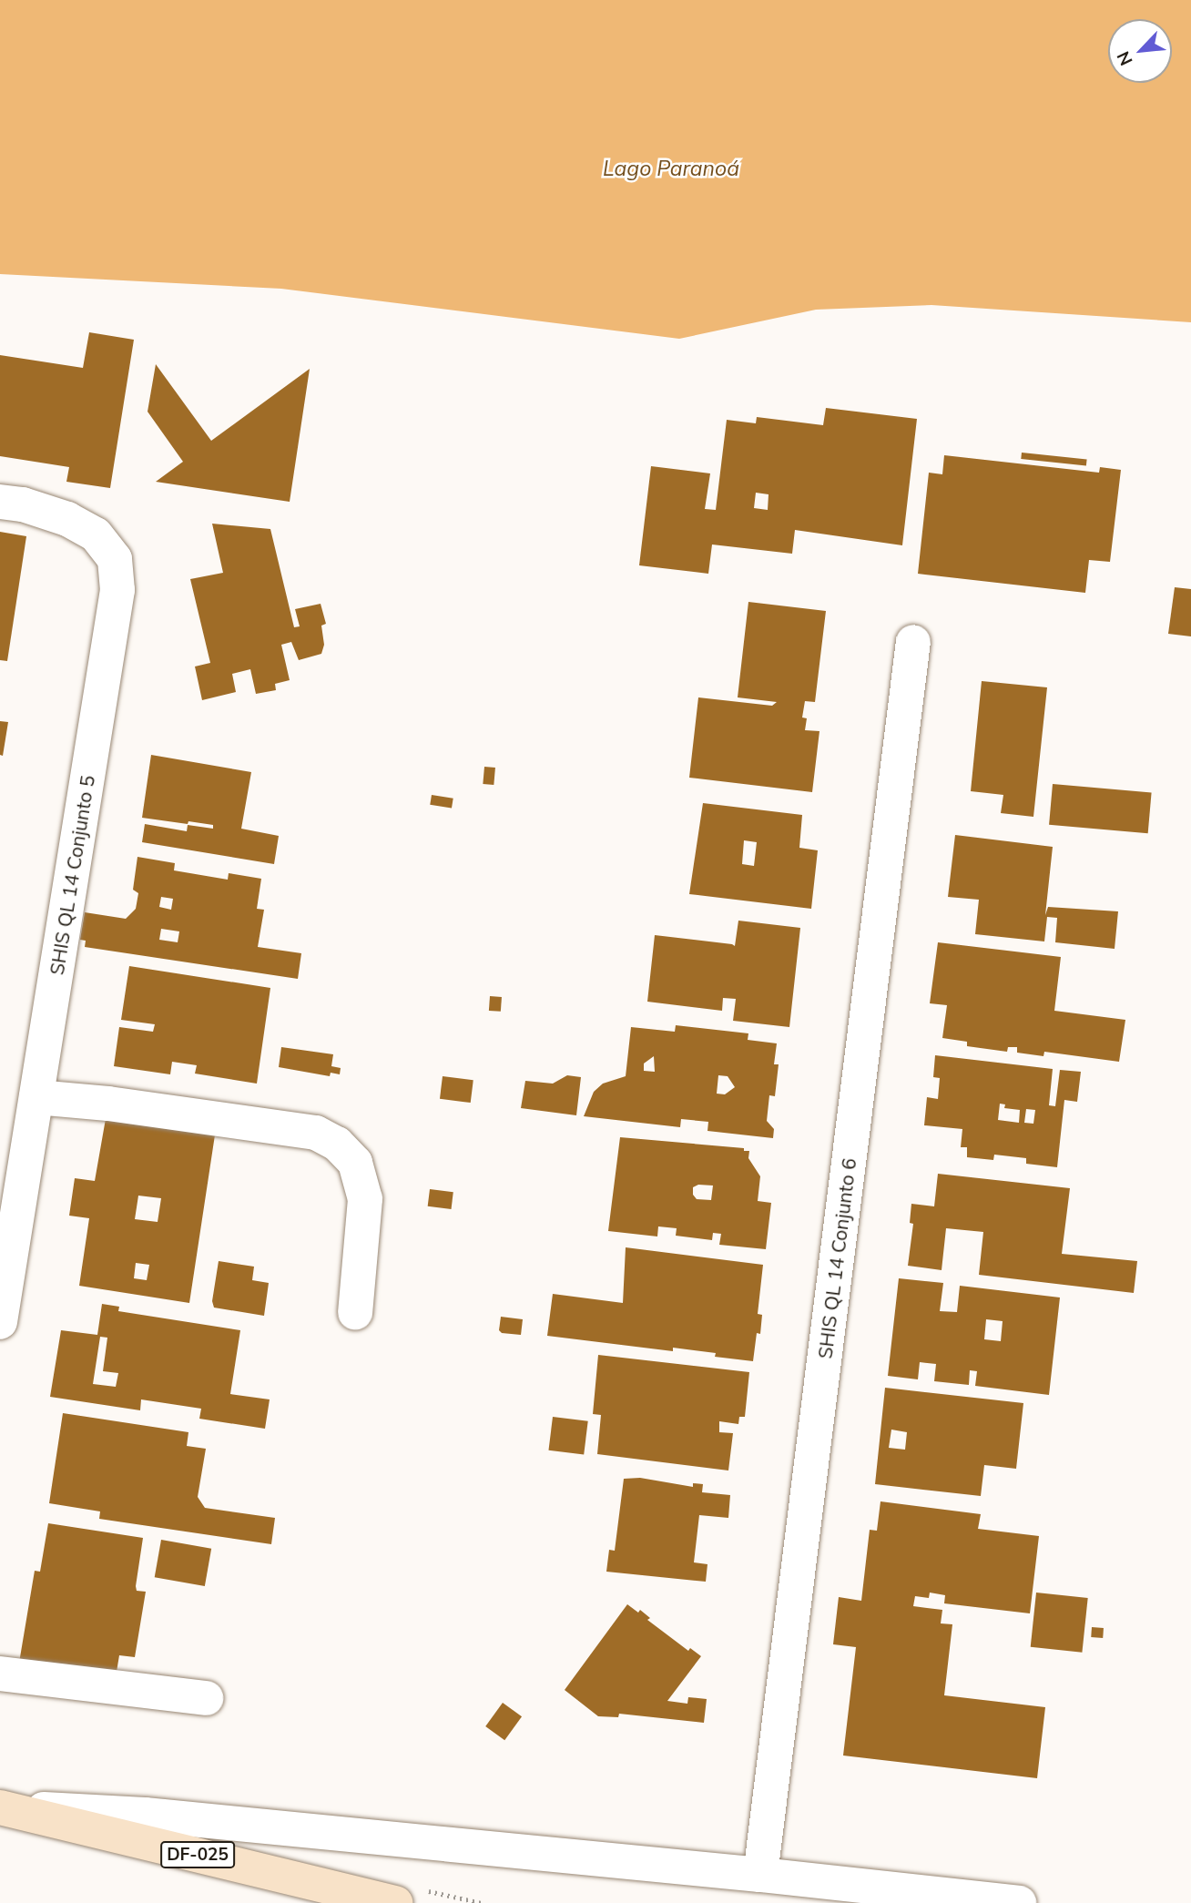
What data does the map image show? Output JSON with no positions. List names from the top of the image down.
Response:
{
  "streets": {
    "main road": ["DF-025"],
    "street": ["SHIS QL 14 Conjunto 5", "SHIS QL 14 Conjunto 6"]
  },
  "water": ["Lago Paranoá"],
  "north": "bottom left"
}
